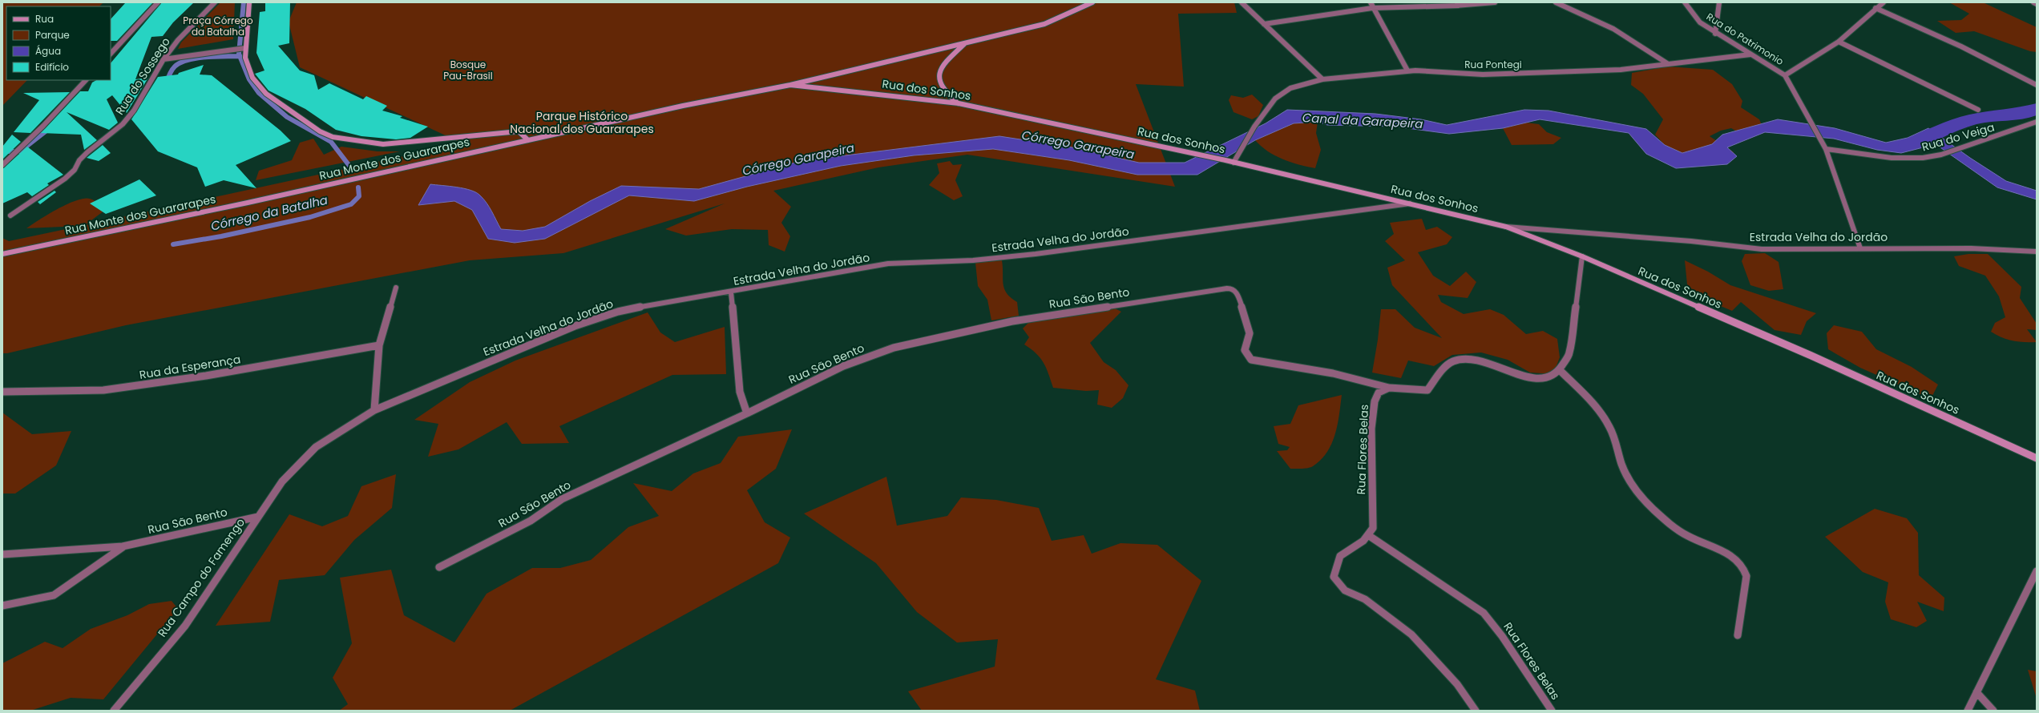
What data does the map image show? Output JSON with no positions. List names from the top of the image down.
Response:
{
  "streets": {
    "main road": ["Rua dos Sonhos", "Rua Monte dos Guararapes"],
    "street": [
      "Rua do Patrimonio",
      "Rua Pontegi",
      "Rua do Sossego",
      "Rua do Veiga",
      "Estrada Velha do Jordão",
      "Rua São Bento",
      "Rua da Esperança",
      "Rua Flores Belas",
      "Rua Campo do Famengo"
    ]
  },
  "crossings": [
    ["Rua do Patrimonio", "Rua Pontegi"],
    ["Rua Pontegi", "Rua dos Sonhos"],
    ["Rua dos Sonhos", "Rua Monte dos Guararapes"],
    ["Rua dos Sonhos", "Estrada Velha do Jordão"],
    ["Estrada Velha do Jordão", "Rua São Bento"],
    ["Estrada Velha do Jordão", "Rua Campo do Famengo"],
    ["Rua São Bento", "Rua Flores Belas"],
    ["Rua São Bento", "Rua Campo do Famengo"]
  ],
  "water": ["Canal da Garapeira", "Córrego Garapeira", "Córrego da Batalha"],
  "parks": ["Praça Córrego da Batalha", "Bosque Pau-Brasil", "Parque Histórico Nacional dos Guararapes"],
  "legend": [
    "Rua",
    "Parque",
    "Água",
    "Edifício"
  ]
}
